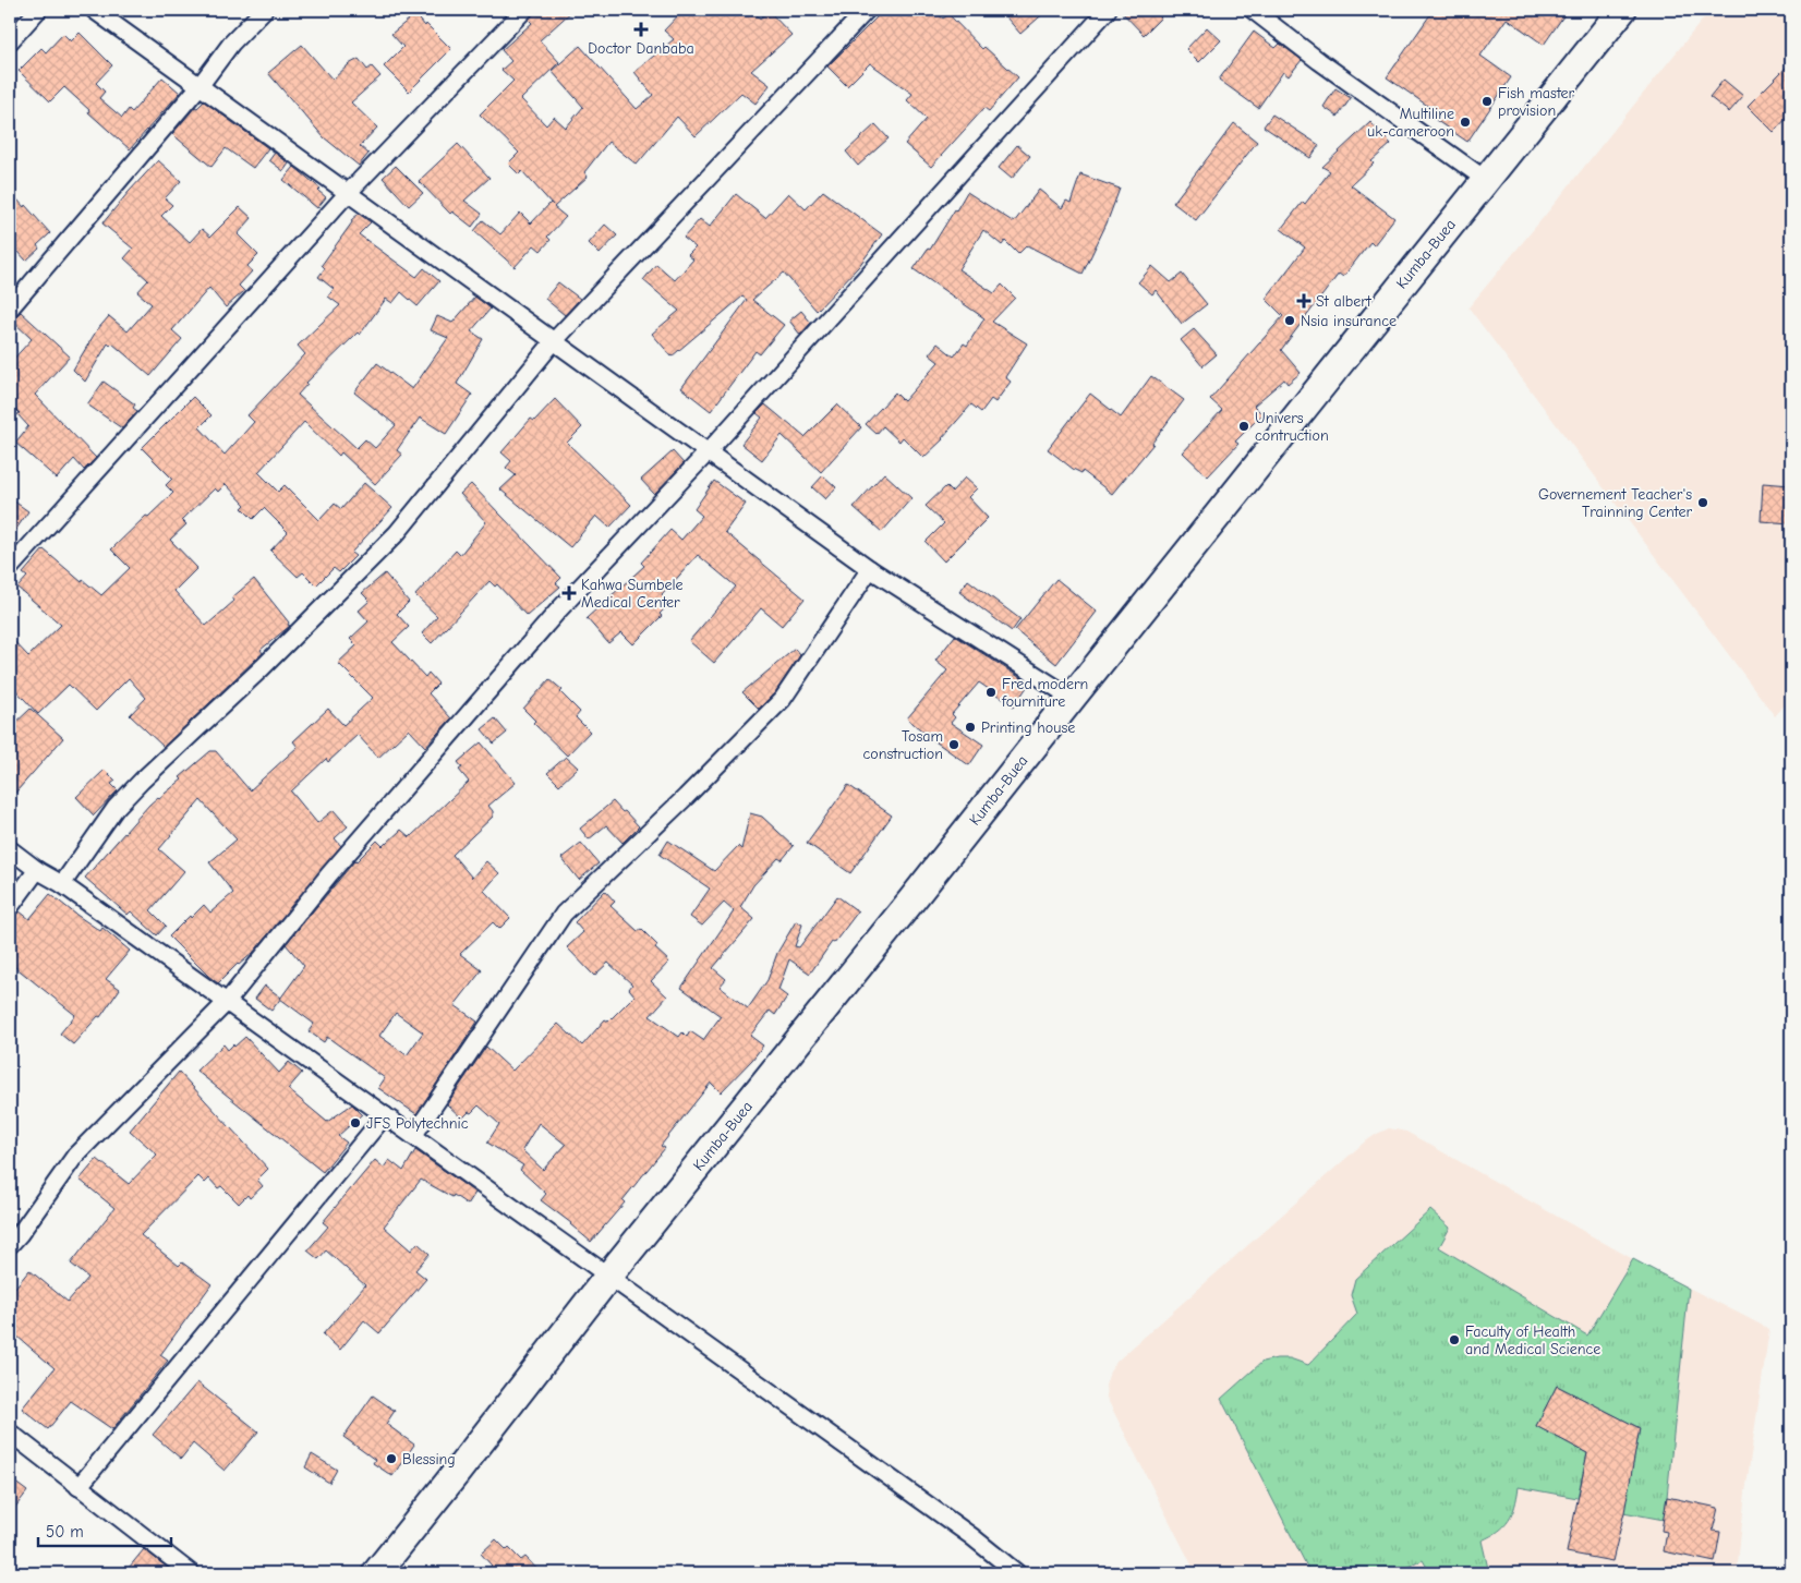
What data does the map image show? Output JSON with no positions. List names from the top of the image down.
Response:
{
  "streets": {
    "highway": ["Kumba-Buea"]
  },
  "places": {
    "health": ["Doctor Danbaba", "St albert", "Kahwa Sumbele Medical Center"],
    "other": [
      "Fish master provision",
      "Multiline uk-cameroon",
      "Nsia insurance",
      "Univers contruction",
      "Governement Teacher's Trainning Center",
      "Fred modern fourniture",
      "Printing house",
      "Tosam construction",
      "JFS Polytechnic",
      "Faculty of Health and Medical Science",
      "Blessing"
    ]
  },
  "scale_bar": "50 m"
}
